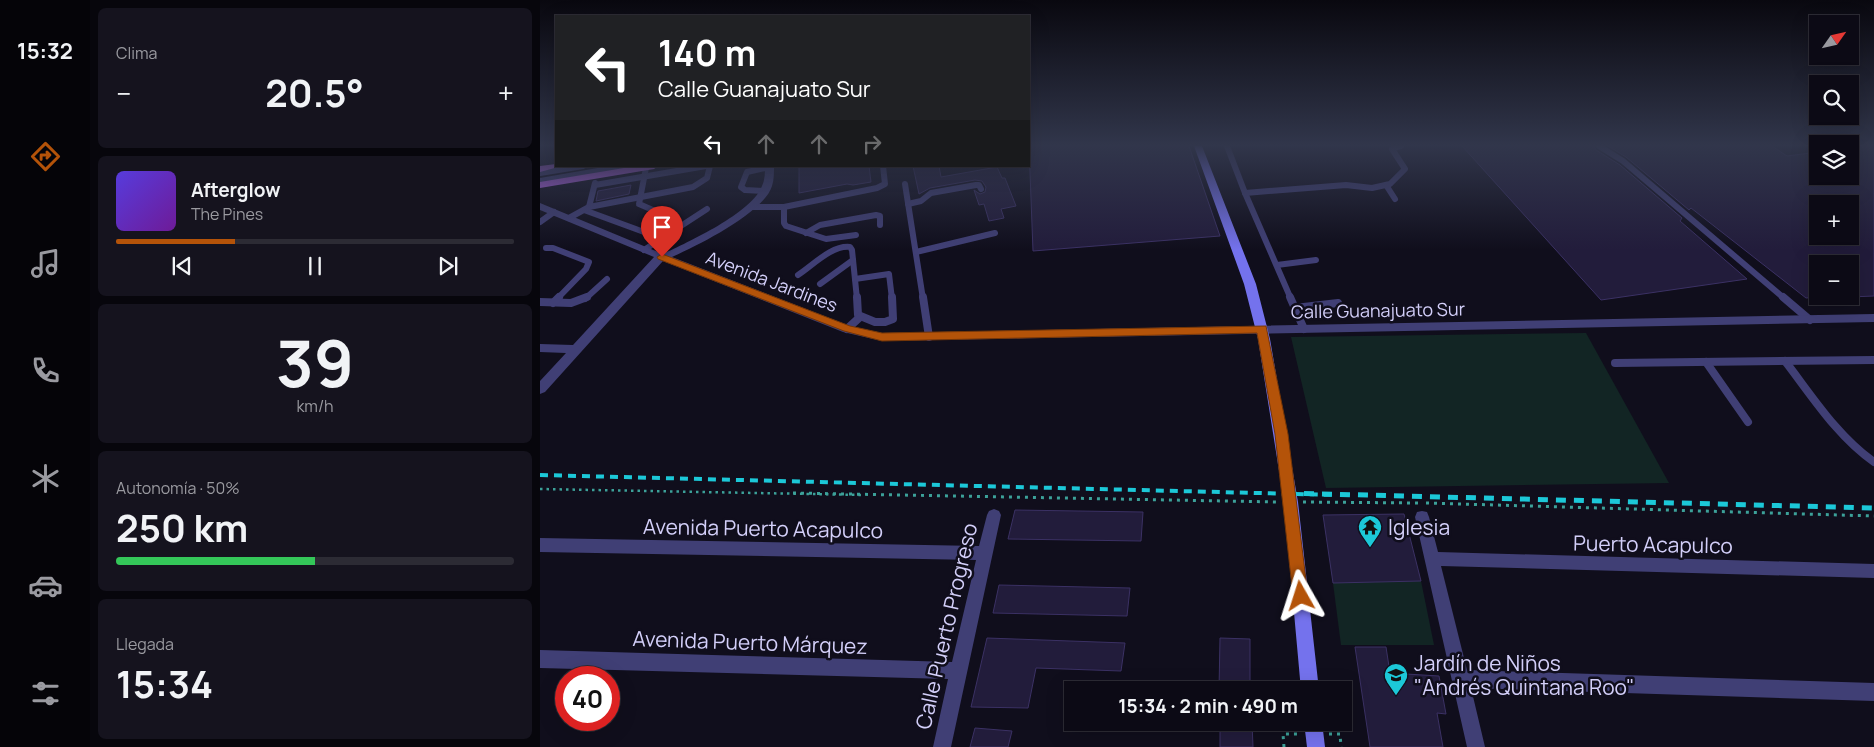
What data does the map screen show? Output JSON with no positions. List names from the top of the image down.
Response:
{
  "streets": {
    "street": [
      "Avenida Jardines",
      "Calle Guanajuato Sur",
      "Avenida Puerto Acapulco",
      "Puerto Acapulco",
      "Calle Puerto Progreso",
      "Avenida Puerto Márquez"
    ]
  },
  "crossings": [
    ["Avenida Jardines", "Calle Guanajuato Sur"],
    ["Avenida Puerto Acapulco", "Calle Puerto Progreso"],
    ["Calle Puerto Progreso", "Avenida Puerto Márquez"]
  ],
  "places": {
    "temple": ["Iglesia"],
    "school or university": ["Jardín de Niños \"Andrés Quintana Roo\""]
  },
  "north": "top right",
  "page": {
    "tabs": "15:32",
    "tile": [
      "Clima",
      ["39", "km/h"],
      ["Autonomía · 50%", "250 km"],
      ["Llegada", "15:34"]
    ],
    "map_buttons": ["+", "−"],
    "turn": ["140 m", "Calle Guanajuato Sur"],
    "heat": ["−", "20.5°", "+"],
    "song": ["Afterglow", "The Pines"],
    "limit": "40",
    "trip": "15:34 · 2 min · 490 m"
  }
}
